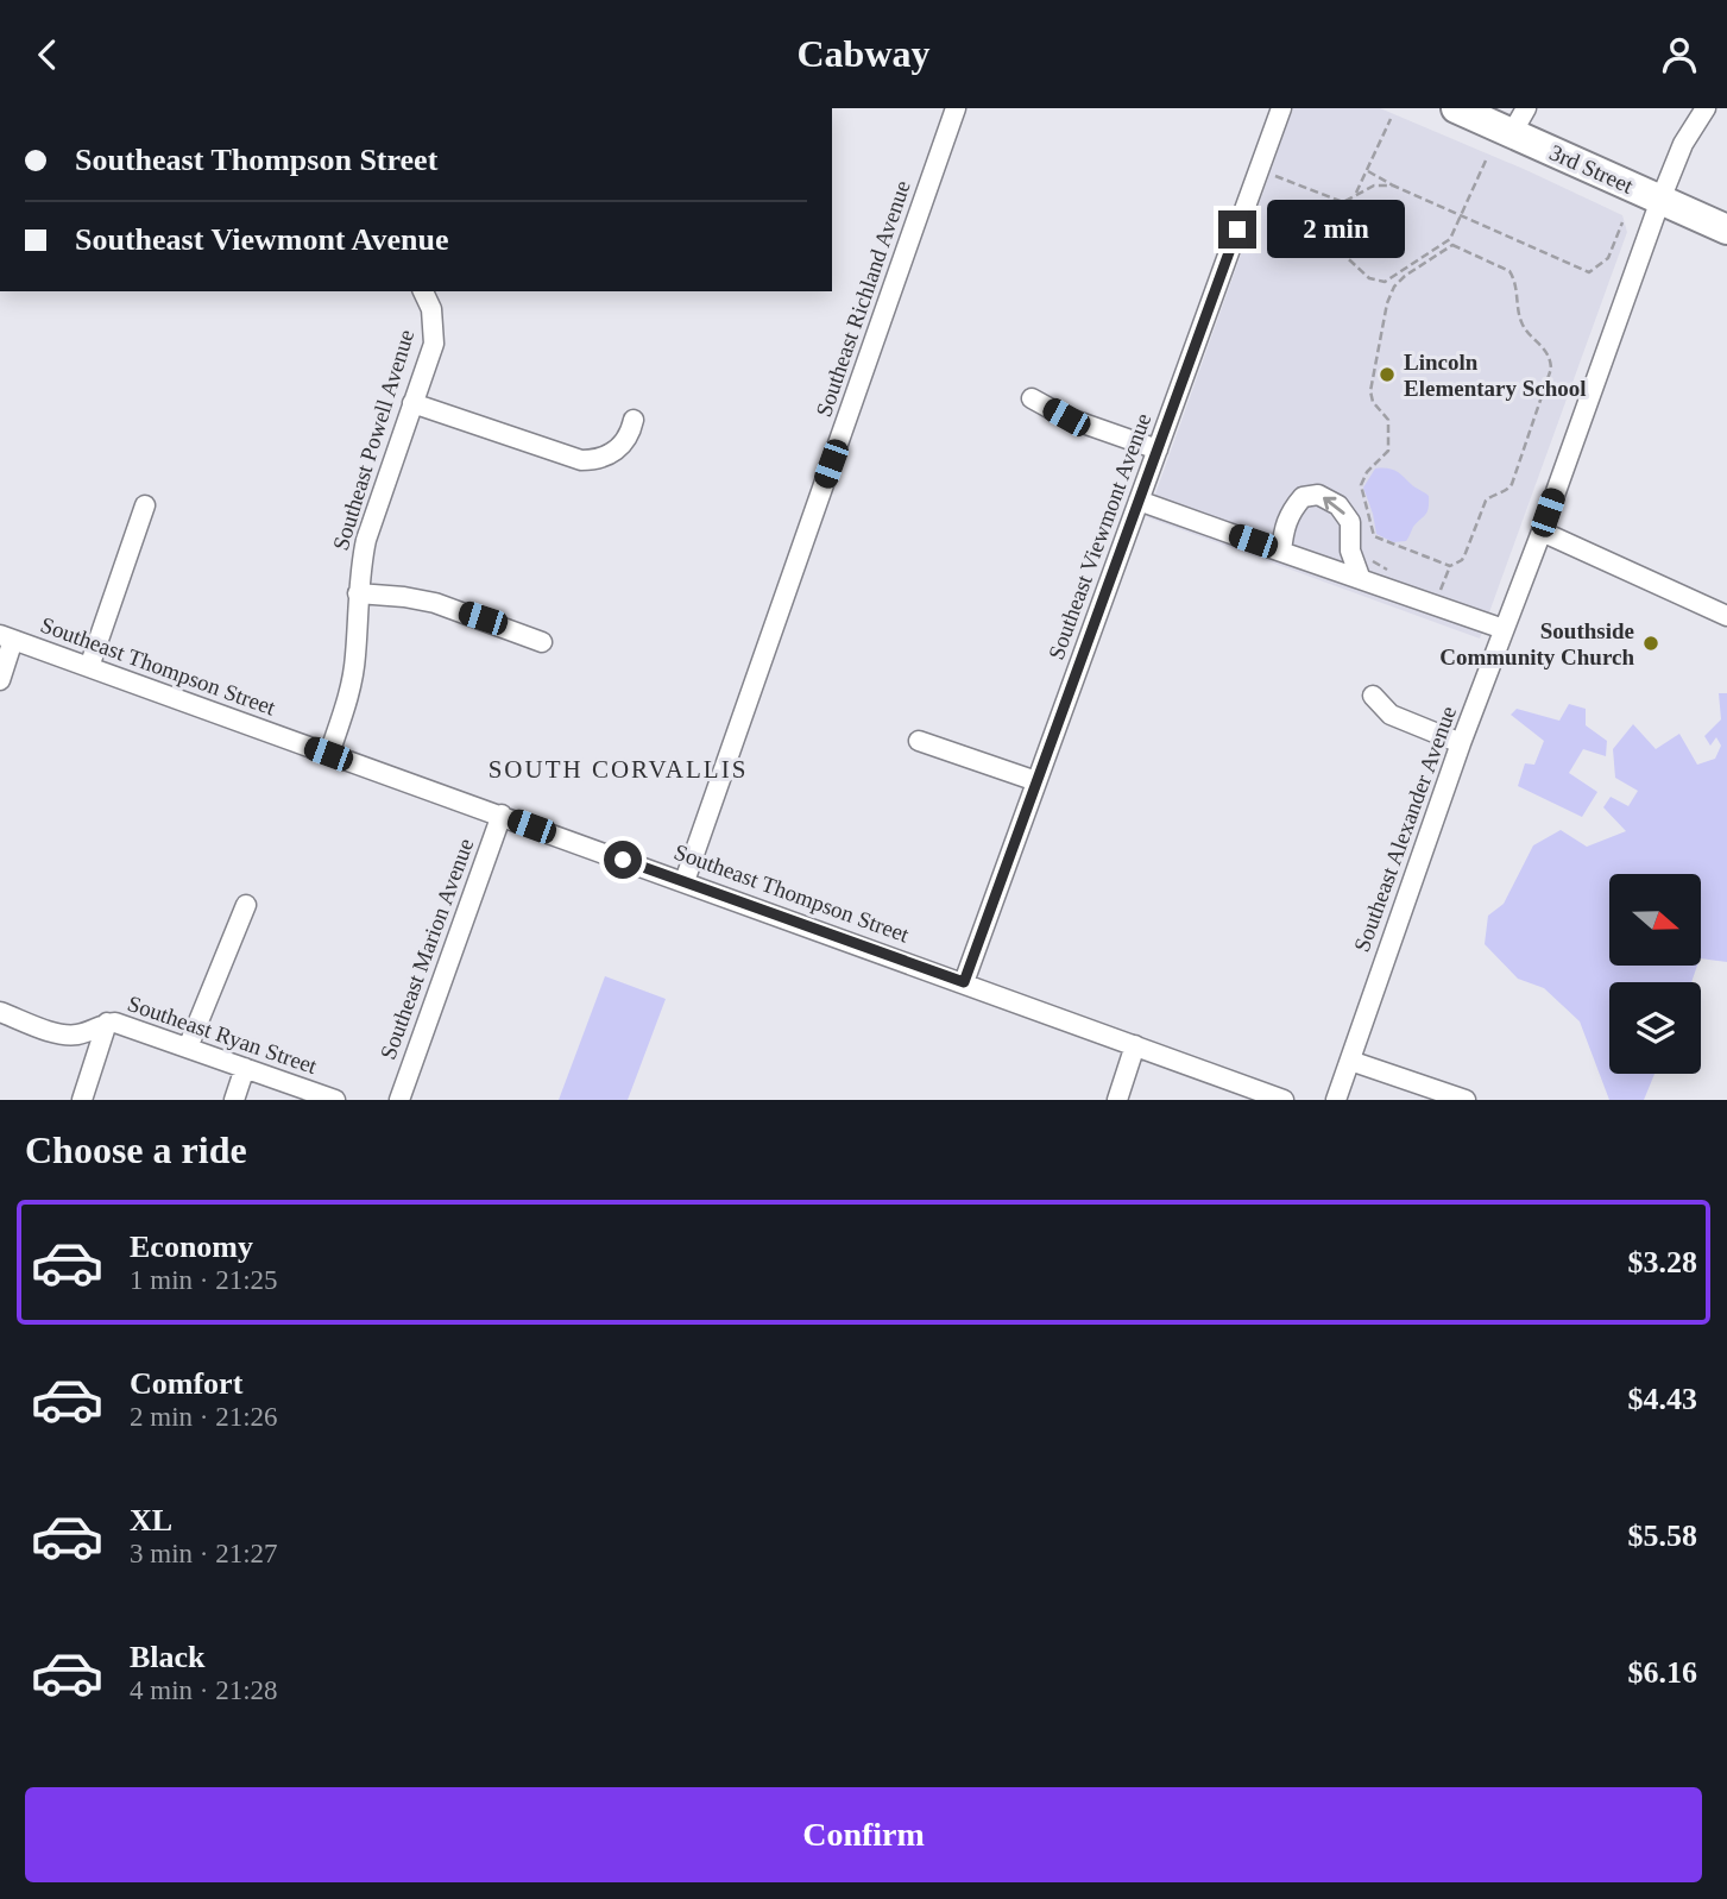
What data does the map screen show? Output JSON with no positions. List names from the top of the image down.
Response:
{
  "streets": {
    "highway": ["3rd Street"],
    "street": [
      "Southeast Richland Avenue",
      "Southeast Powell Avenue",
      "Southeast Viewmont Avenue",
      "Southeast Thompson Street",
      "Southeast Alexander Avenue",
      "Southeast Marion Avenue",
      "Southeast Ryan Street"
    ]
  },
  "crossings": [
    ["3rd Street", "Southeast Alexander Avenue"],
    ["Southeast Richland Avenue", "Southeast Thompson Street"],
    ["Southeast Powell Avenue", "Southeast Thompson Street"],
    ["Southeast Viewmont Avenue", "Southeast Thompson Street"],
    ["Southeast Thompson Street", "Southeast Marion Avenue"]
  ],
  "districts": ["SOUTH CORVALLIS"],
  "places": ["Lincoln Elementary School", "Southside Community Church"],
  "north": "right",
  "page": {
    "header": "Cabway",
    "banner": ["Southeast Thompson Street", "Southeast Viewmont Avenue"],
    "bubble": "2 min",
    "heading": "Choose a ride",
    "list": [
      {
        "name": "Economy",
        "note": "1 min · 21:25",
        "value": "$3.28"
      },
      {
        "name": "Comfort",
        "note": "2 min · 21:26",
        "value": "$4.43"
      },
      {
        "name": "XL",
        "note": "3 min · 21:27",
        "value": "$5.58"
      },
      {
        "name": "Black",
        "note": "4 min · 21:28",
        "value": "$6.16"
      }
    ],
    "buttons": "Confirm"
  }
}
